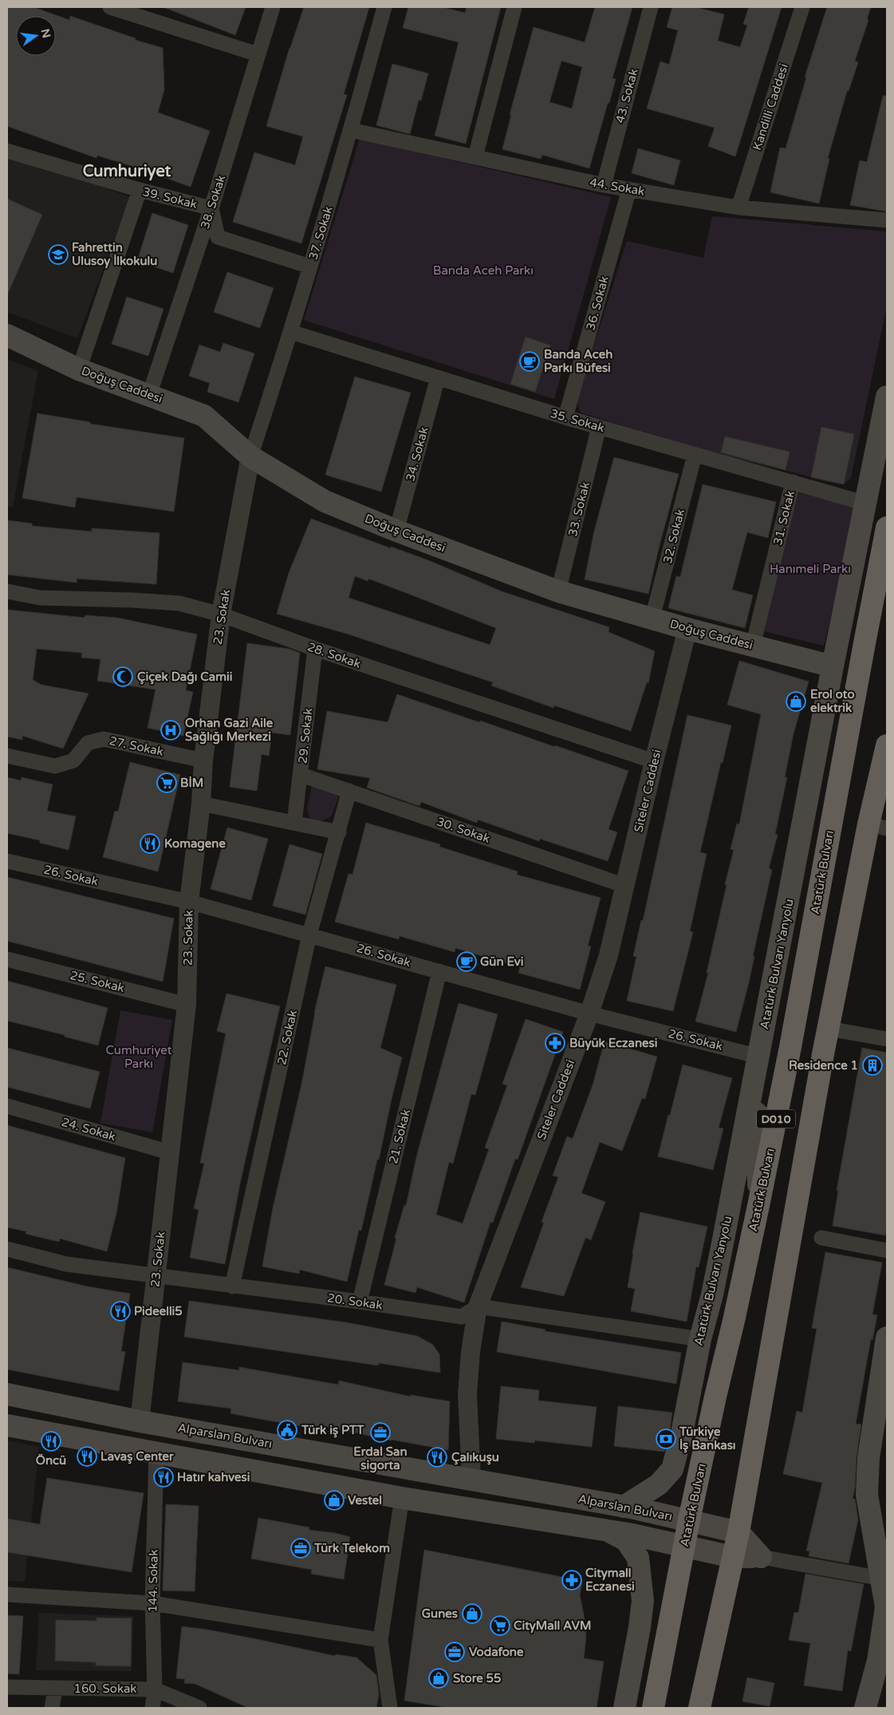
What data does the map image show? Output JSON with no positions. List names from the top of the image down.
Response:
{
  "streets": {
    "highway": ["Atatürk Bulvarı", "D010"],
    "main road": ["Doğuş Caddesi", "Atatürk Bulvarı Yanyolu", "Alparslan Bulvarı"],
    "street": [
      "43. Sokak",
      "Kandilli Caddesi",
      "44. Sokak",
      "39. Sokak",
      "38. Sokak",
      "37. Sokak",
      "36. Sokak",
      "35. Sokak",
      "34. Sokak",
      "33. Sokak",
      "31. Sokak",
      "32. Sokak",
      "23. Sokak",
      "28. Sokak",
      "29. Sokak",
      "27. Sokak",
      "Siteler Caddesi",
      "30. Sokak",
      "26. Sokak",
      "25. Sokak",
      "22. Sokak",
      "24. Sokak",
      "21. Sokak",
      "20. Sokak",
      "144. Sokak",
      "160. Sokak"
    ]
  },
  "crossings": [
    ["43. Sokak", "44. Sokak"],
    ["Kandilli Caddesi", "44. Sokak"],
    ["44. Sokak", "37. Sokak"],
    ["44. Sokak", "36. Sokak"],
    ["39. Sokak", "38. Sokak"],
    ["39. Sokak", "37. Sokak"],
    ["38. Sokak", "Doğuş Caddesi"],
    ["37. Sokak", "Doğuş Caddesi"],
    ["37. Sokak", "35. Sokak"],
    ["37. Sokak", "23. Sokak"],
    ["36. Sokak", "35. Sokak"],
    ["Doğuş Caddesi", "34. Sokak"],
    ["Doğuş Caddesi", "33. Sokak"],
    ["Doğuş Caddesi", "31. Sokak"],
    ["Doğuş Caddesi", "32. Sokak"],
    ["Doğuş Caddesi", "23. Sokak"],
    ["Doğuş Caddesi", "Siteler Caddesi"],
    ["Doğuş Caddesi", "Atatürk Bulvarı Yanyolu"],
    ["35. Sokak", "34. Sokak"],
    ["35. Sokak", "33. Sokak"],
    ["35. Sokak", "31. Sokak"],
    ["35. Sokak", "32. Sokak"],
    ["35. Sokak", "Atatürk Bulvarı Yanyolu"],
    ["23. Sokak", "28. Sokak"],
    ["23. Sokak", "27. Sokak"],
    ["23. Sokak", "26. Sokak"],
    ["23. Sokak", "25. Sokak"],
    ["23. Sokak", "24. Sokak"],
    ["23. Sokak", "20. Sokak"],
    ["23. Sokak", "Alparslan Bulvarı"],
    ["28. Sokak", "29. Sokak"],
    ["28. Sokak", "Siteler Caddesi"],
    ["29. Sokak", "30. Sokak"],
    ["Siteler Caddesi", "30. Sokak"],
    ["Siteler Caddesi", "26. Sokak"],
    ["Siteler Caddesi", "20. Sokak"],
    ["Siteler Caddesi", "Alparslan Bulvarı"],
    ["30. Sokak", "22. Sokak"],
    ["Atatürk Bulvarı", "Alparslan Bulvarı"],
    ["26. Sokak", "Atatürk Bulvarı Yanyolu"],
    ["26. Sokak", "22. Sokak"],
    ["26. Sokak", "21. Sokak"],
    ["Atatürk Bulvarı Yanyolu", "Alparslan Bulvarı"],
    ["22. Sokak", "20. Sokak"],
    ["D010", "Alparslan Bulvarı"],
    ["21. Sokak", "20. Sokak"],
    ["144. Sokak", "160. Sokak"]
  ],
  "districts": ["Cumhuriyet"],
  "parks": ["Banda Aceh Parkı", "Hanımeli Parkı", "Cumhuriyet Parkı"],
  "places": {
    "school or university": ["Fahrettin Ulusoy İlkokulu"],
    "cafe": ["Banda Aceh Parkı Büfesi", "Gün Evi"],
    "mosque": ["Çiçek Dağı Camii"],
    "shop": [
      "Erol oto elektrik",
      "Vestel",
      "Gunes",
      "Store 55"
    ],
    "hospital": ["Orhan Gazi Aile Sağlığı Merkezi"],
    "supermarket": ["BİM", "CityMall AVM"],
    "restaurant": [
      "Komagene",
      "Pideelli5",
      "Öncü",
      "Lavaş Center",
      "Çalıkuşu",
      "Hatır kahvesi"
    ],
    "pharmacy": ["Büyük Eczanesi", "Citymall Eczanesi"],
    "building": ["Residence 1"],
    "public building": ["Türk iş PTT"],
    "office": ["Erdal San sigorta", "Türk Telekom", "Vodafone"],
    "bank": ["Türkiye İş Bankası"]
  },
  "north": "right"
}
